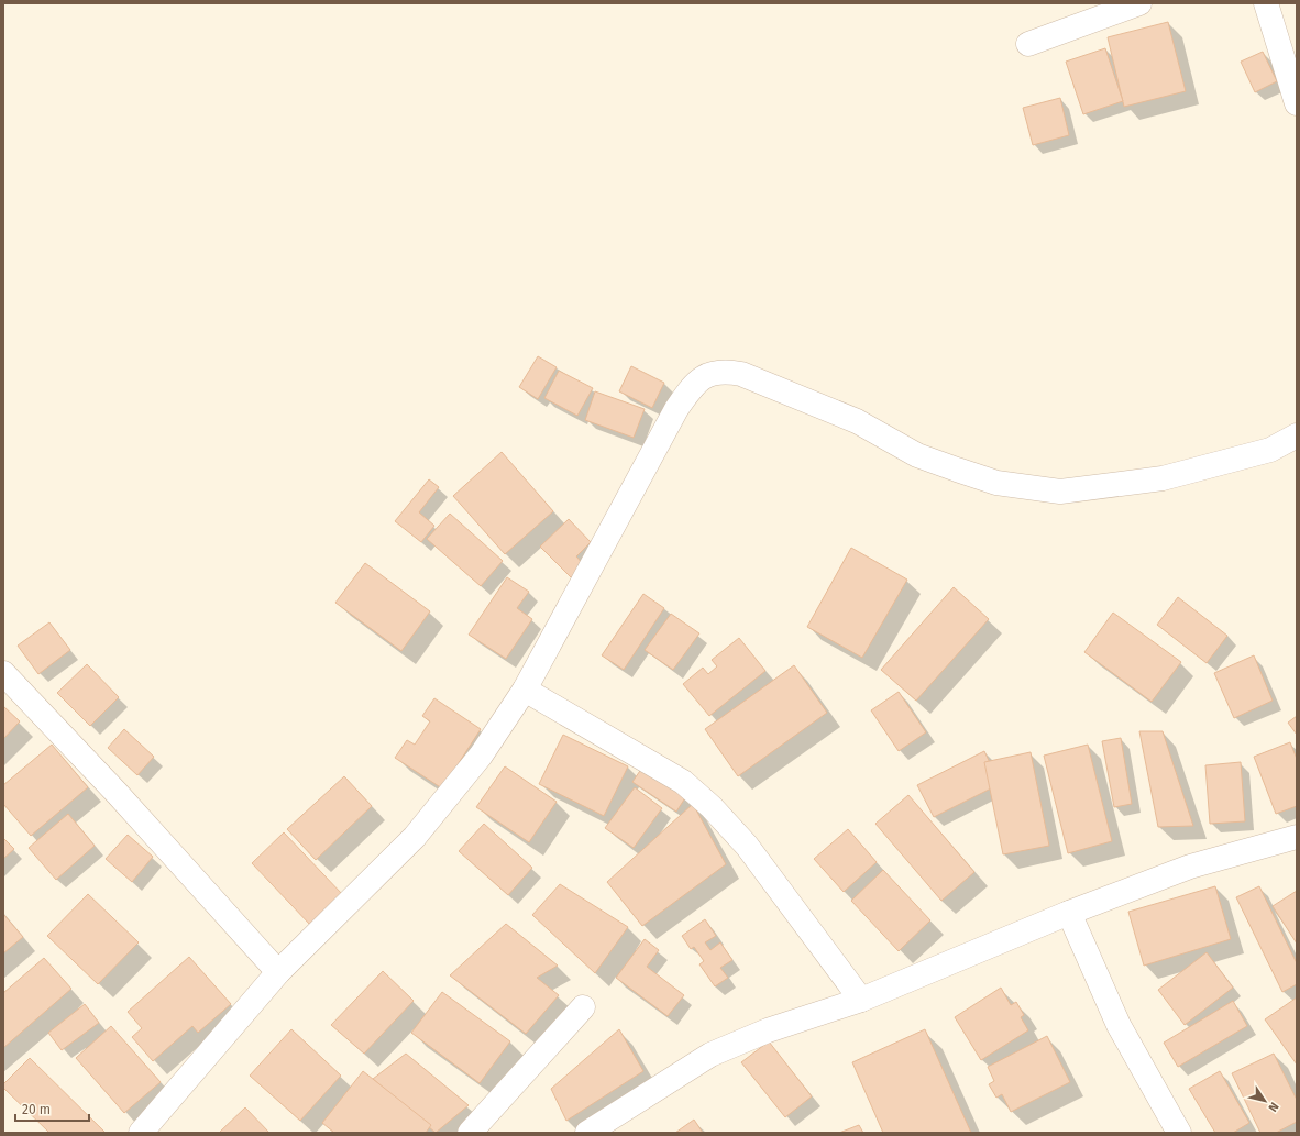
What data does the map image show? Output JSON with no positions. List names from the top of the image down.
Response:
{
  "scale_bar": "20 m",
  "north": "bottom right"
}
